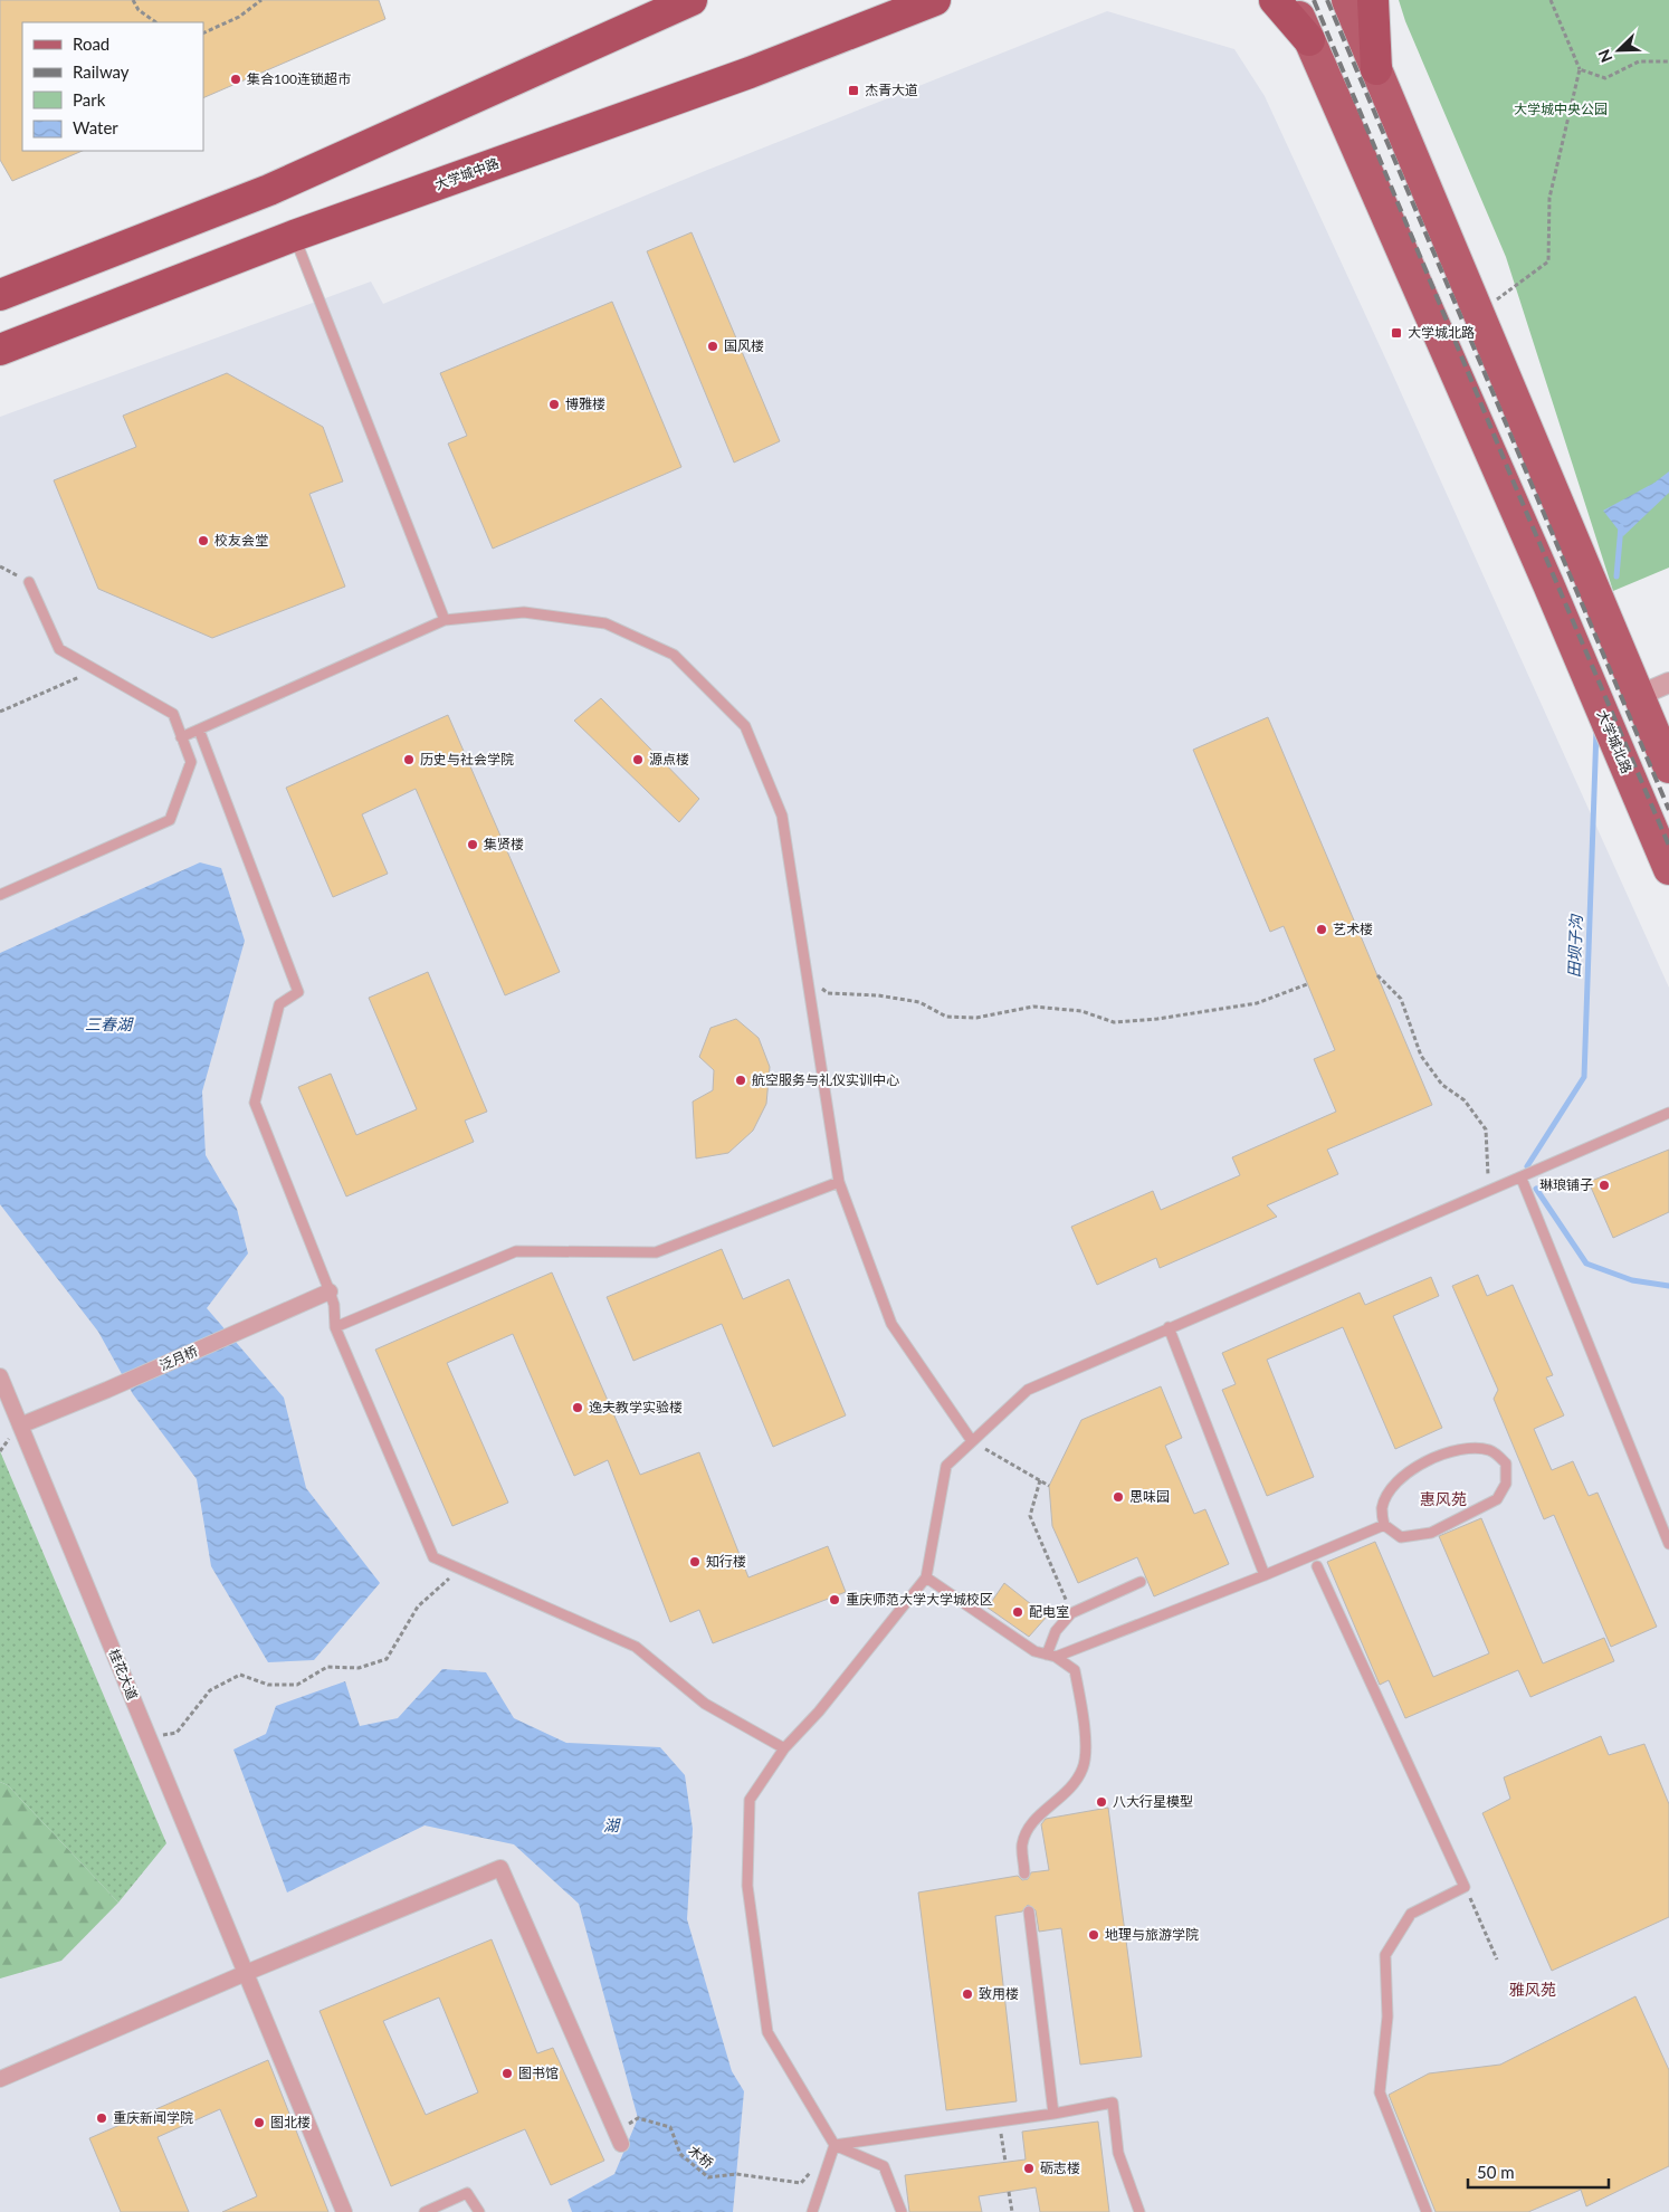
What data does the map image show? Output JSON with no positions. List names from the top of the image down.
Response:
{
  "streets": {
    "highway": ["大学城中路"],
    "main road": ["大学城北路"],
    "street": ["泛月桥", "桂花大道"],
    "path": ["木桥"]
  },
  "crossings": [
    ["泛月桥", "桂花大道"]
  ],
  "districts": ["惠风苑", "雅风苑"],
  "water": ["田坝子沟", "三春湖", "湖"],
  "parks": ["大学城中央公园"],
  "places": {
    "other": [
      "集合100连锁超市",
      "国风楼",
      "博雅楼",
      "校友会堂",
      "历史与社会学院",
      "源点楼",
      "集贤楼",
      "艺术楼",
      "航空服务与礼仪实训中心",
      "琳琅铺子",
      "逸夫教学实验楼",
      "思味园",
      "知行楼",
      "重庆师范大学大学城校区",
      "配电室",
      "八大行星模型",
      "地理与旅游学院",
      "致用楼",
      "图书馆",
      "重庆新闻学院",
      "图北楼",
      "砺志楼"
    ],
    "transit": ["杰青大道", "大学城北路"]
  },
  "legend": [
    "Road",
    "Railway",
    "Park",
    "Water"
  ],
  "scale_bar": "50 m",
  "north": "bottom left"
}
